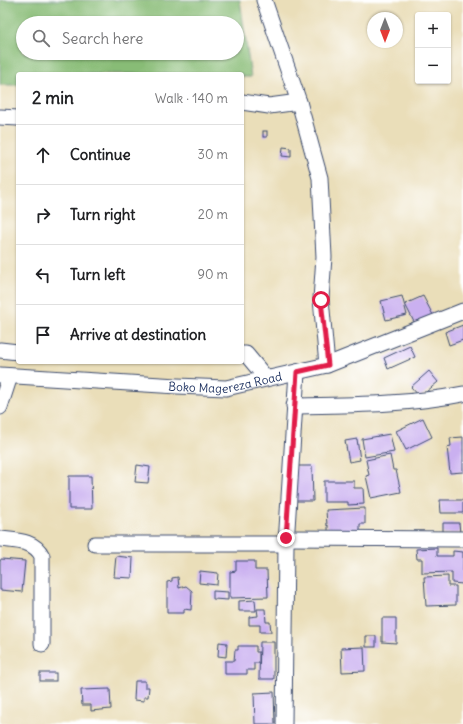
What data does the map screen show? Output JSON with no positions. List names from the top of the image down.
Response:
{
  "streets": {
    "street": ["Boko Magereza Road"]
  },
  "north": "bottom",
  "page": {
    "map_buttons": ["+", "−"],
    "search": "Search here",
    "heading": ["2 min", "Walk · 140 m"],
    "list": [
      ["Continue", "30 m"],
      ["Turn right", "20 m"],
      ["Turn left", "90 m"],
      "Arrive at destination"
    ]
  }
}
